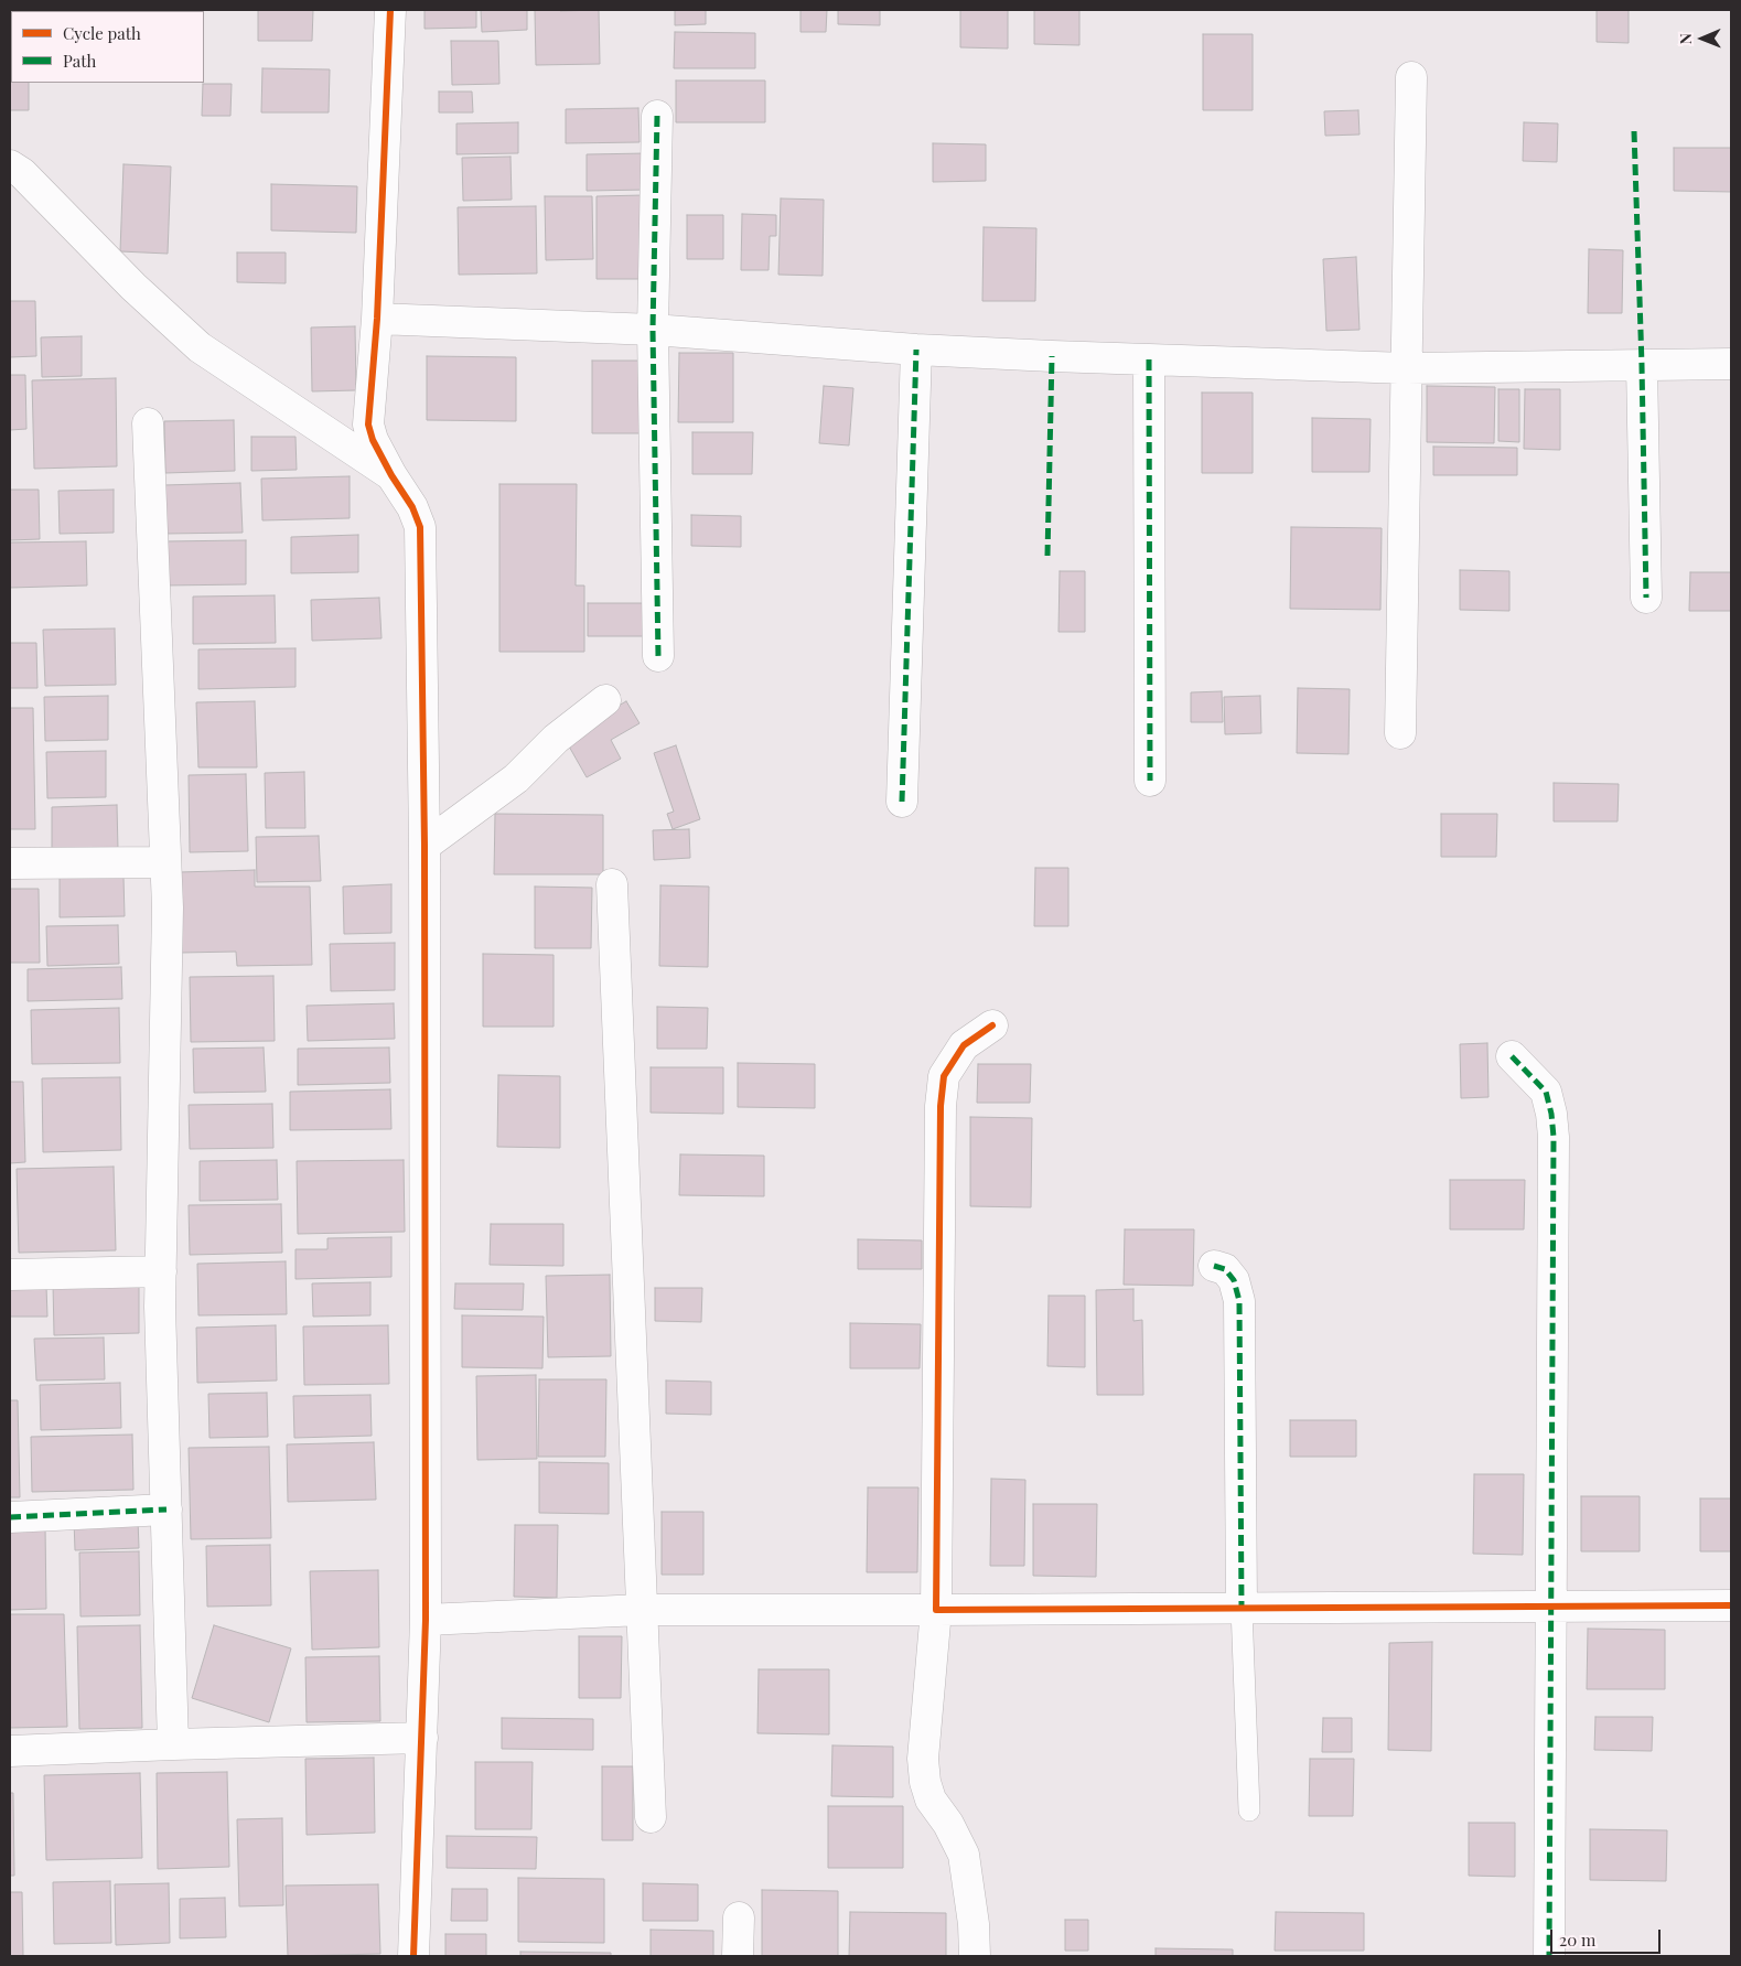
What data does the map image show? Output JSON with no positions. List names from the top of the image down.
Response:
{
  "legend": ["Cycle path", "Path"],
  "scale_bar": "20 m",
  "north": "left"
}
